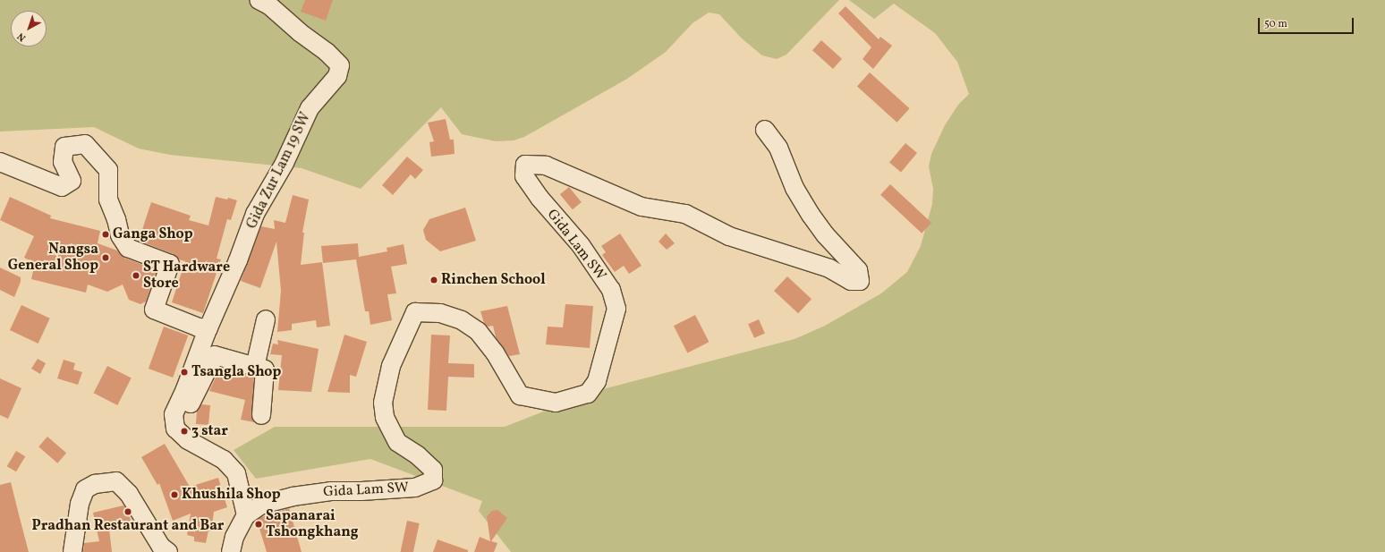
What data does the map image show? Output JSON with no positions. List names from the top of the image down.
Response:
{
  "streets": {
    "street": ["Gida Zur Lam 19 SW", "Gida Lam SW"]
  },
  "places": [
    "Ganga Shop",
    "Nangsa General Shop",
    "ST Hardware Store",
    "Rinchen School",
    "Tsangla Shop",
    "3 star",
    "Khushila Shop",
    "Pradhan Restaurant and Bar",
    "Sapanarai Tshongkhang"
  ],
  "scale_bar": "50 m",
  "north": "bottom left"
}
